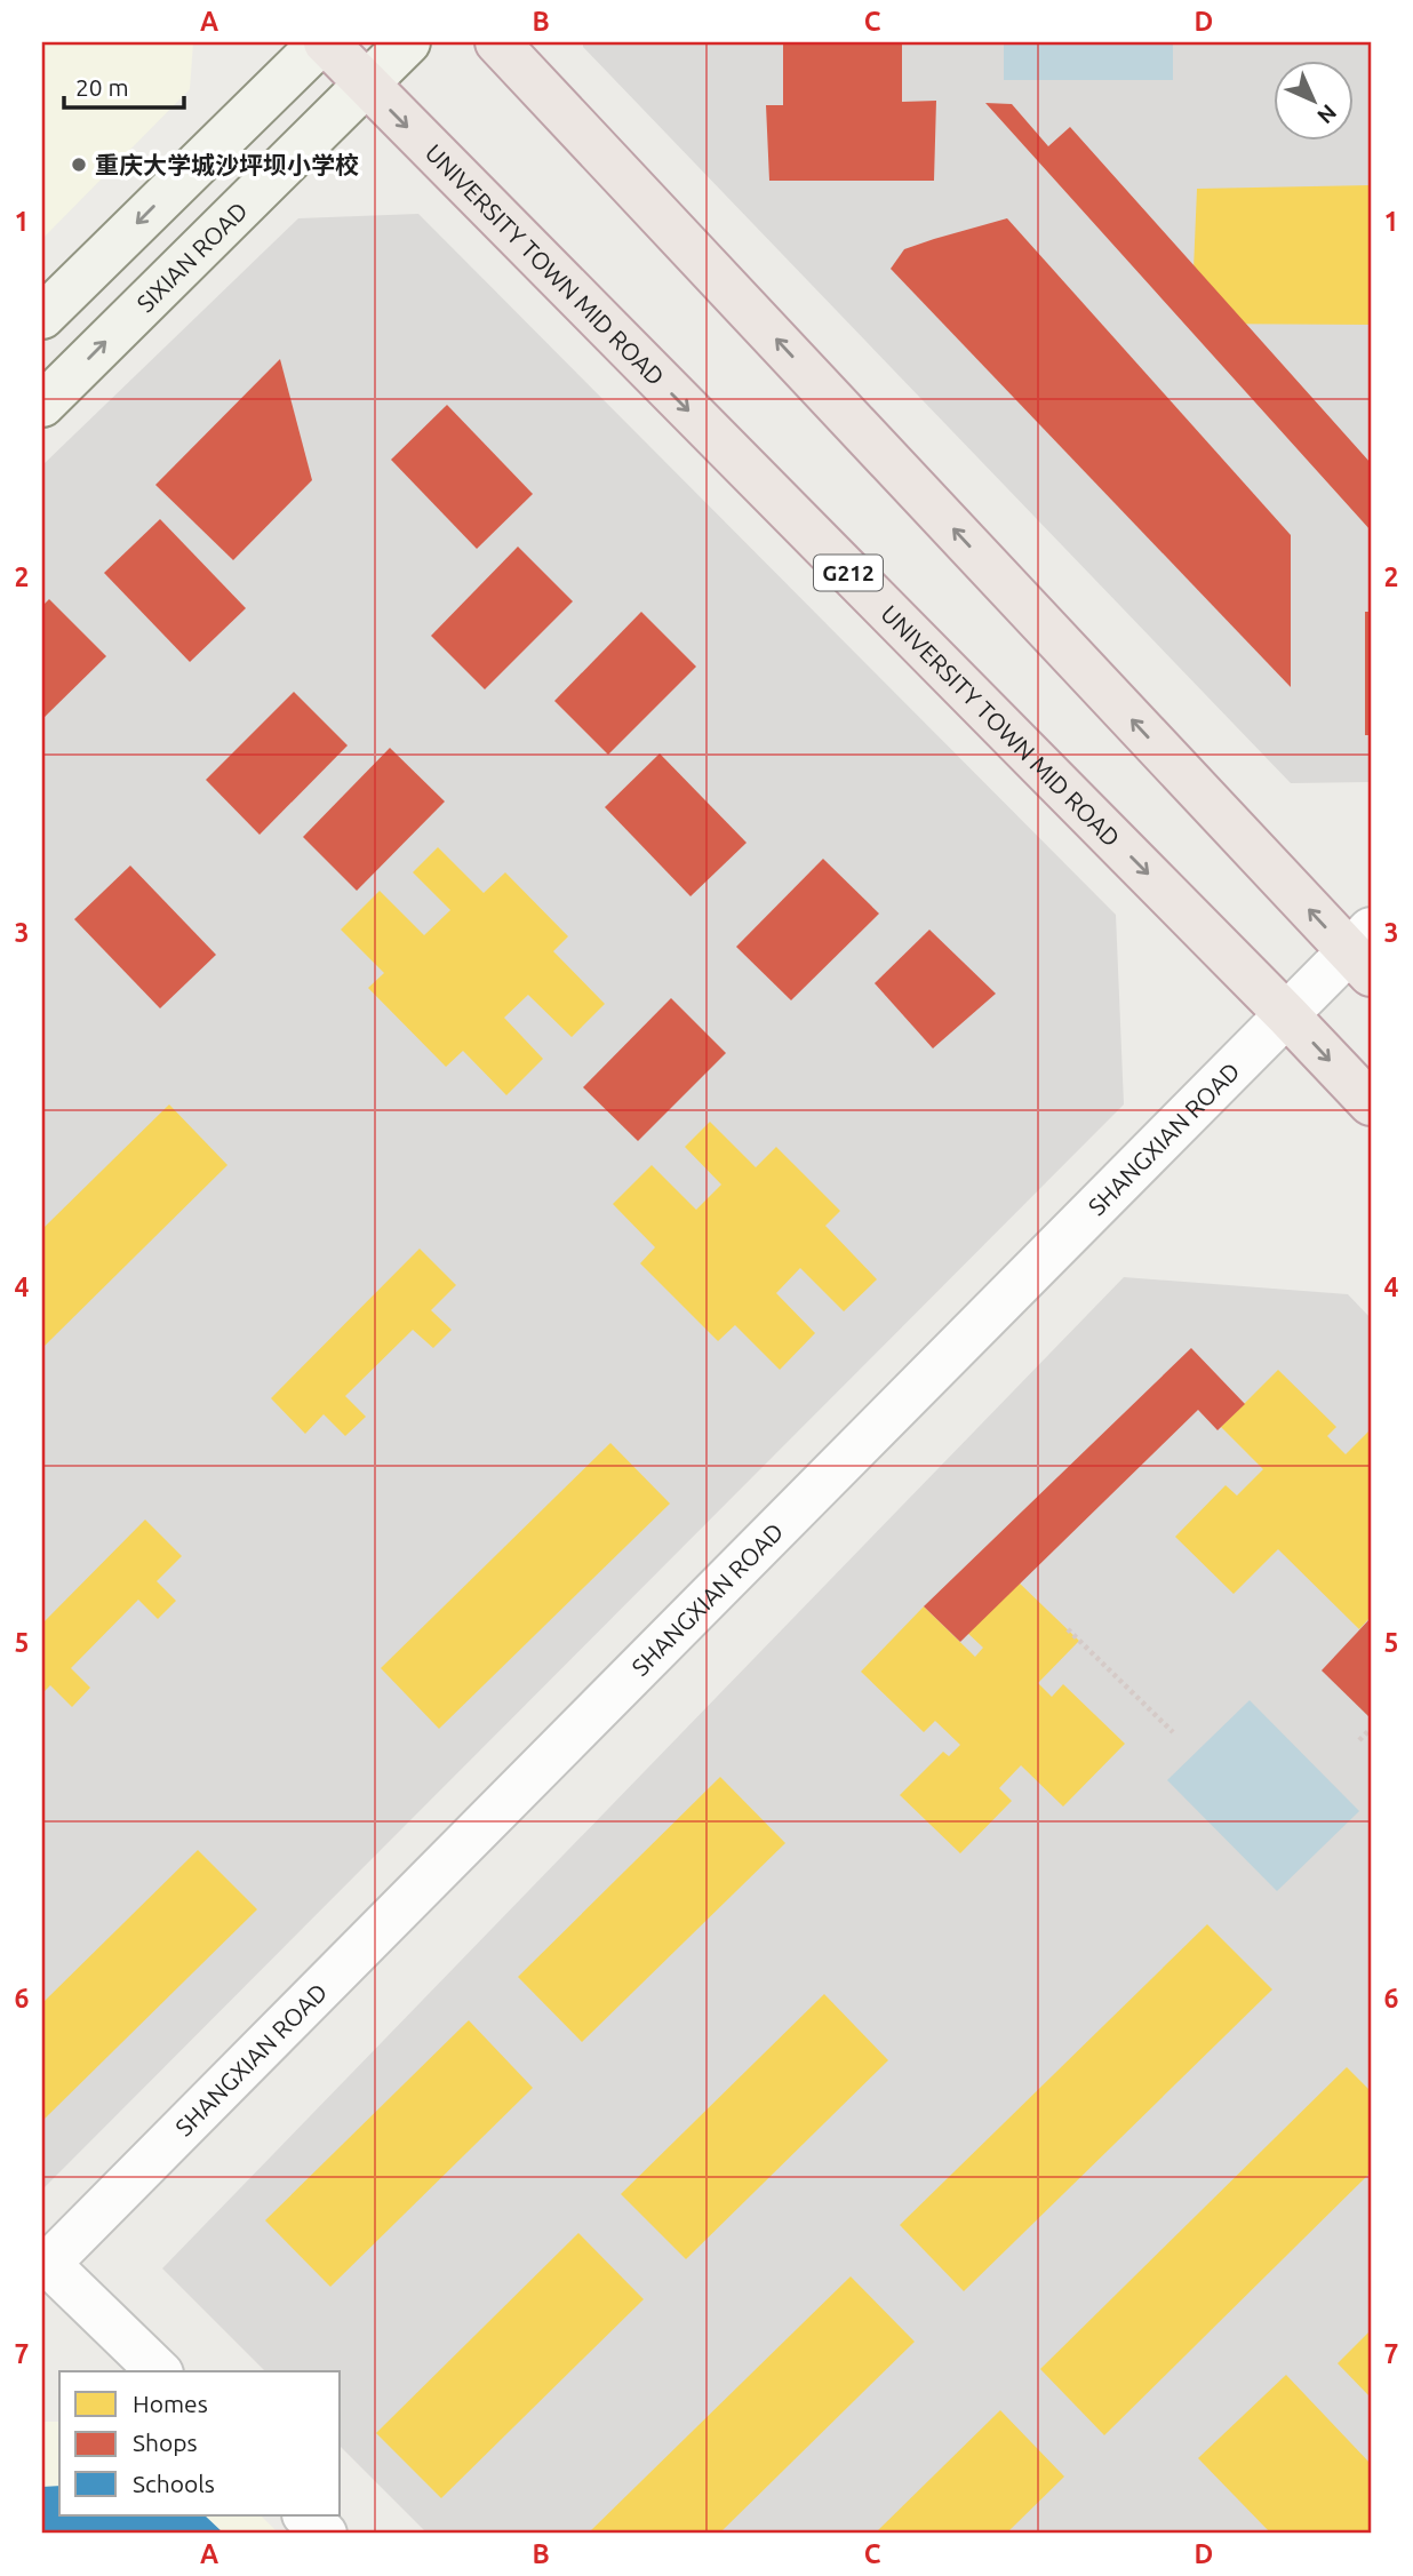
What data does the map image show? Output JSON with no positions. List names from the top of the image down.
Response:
{
  "streets": {
    "highway": ["UNIVERSITY TOWN MID ROAD", "G212"],
    "main road": ["SIXIAN ROAD"],
    "street": ["SHANGXIAN ROAD"]
  },
  "crossings": [
    ["SIXIAN ROAD", "UNIVERSITY TOWN MID ROAD"],
    ["UNIVERSITY TOWN MID ROAD", "SHANGXIAN ROAD"]
  ],
  "places": ["重庆大学城沙坪坝小学校"],
  "legend": ["Homes", "Shops", "Schools"],
  "scale_bar": "20 m",
  "north": "bottom right",
  "grid": {
    "columns": [
      "A",
      "B",
      "C",
      "D"
    ],
    "rows": [
      "1",
      "2",
      "3",
      "4",
      "5",
      "6",
      "7"
    ]
  }
}
